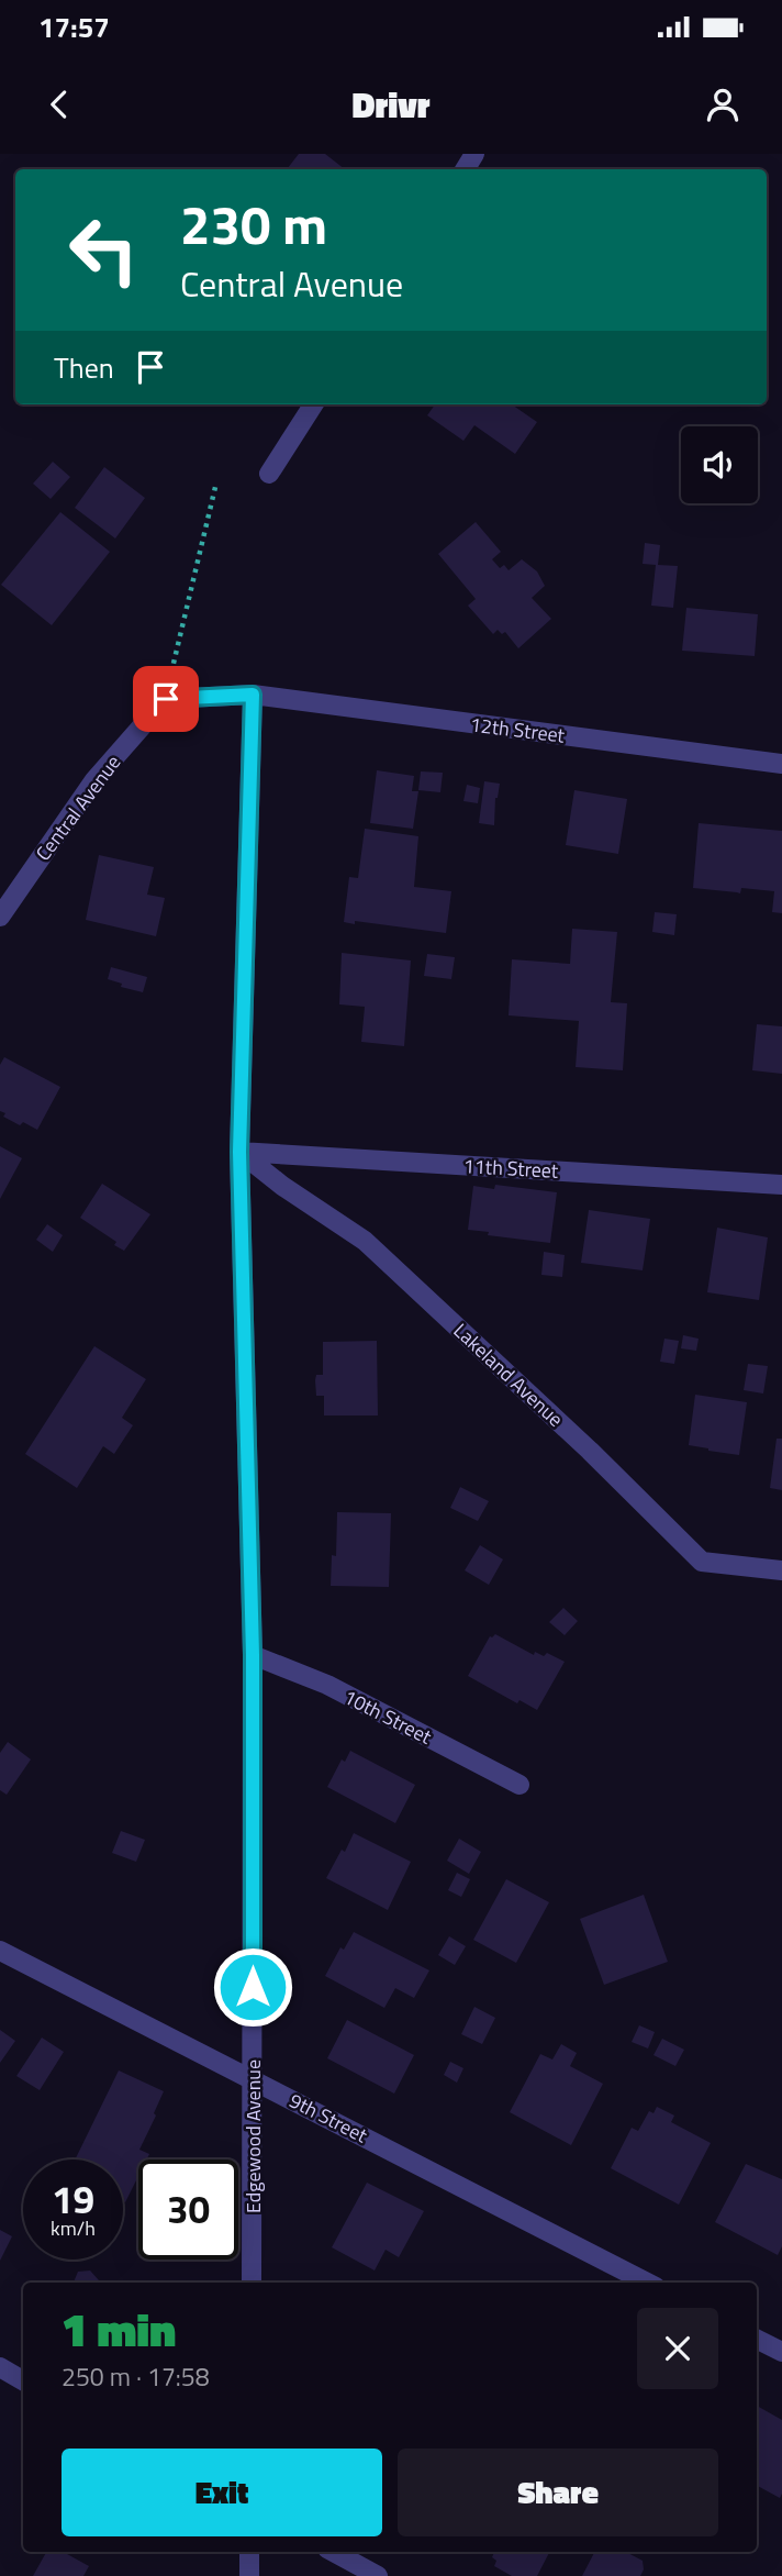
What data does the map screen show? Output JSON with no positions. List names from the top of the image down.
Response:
{
  "streets": {
    "street": [
      "12th Street",
      "Central Avenue",
      "11th Street",
      "Lakeland Avenue",
      "10th Street",
      "9th Street",
      "Edgewood Avenue"
    ]
  },
  "crossings": [
    ["12th Street", "Edgewood Avenue"],
    ["11th Street", "Lakeland Avenue"],
    ["11th Street", "Edgewood Avenue"],
    ["Lakeland Avenue", "Edgewood Avenue"],
    ["10th Street", "Edgewood Avenue"],
    ["9th Street", "Edgewood Avenue"]
  ],
  "page": {
    "status": "17:57",
    "header": "Drivr",
    "turn": ["230 m", "Central Avenue"],
    "then": "Then",
    "speed": "19 km/h",
    "limit": "30",
    "heading": ["1 min", "250 m · 17:58"],
    "buttons": ["Exit", "Share"]
  }
}
